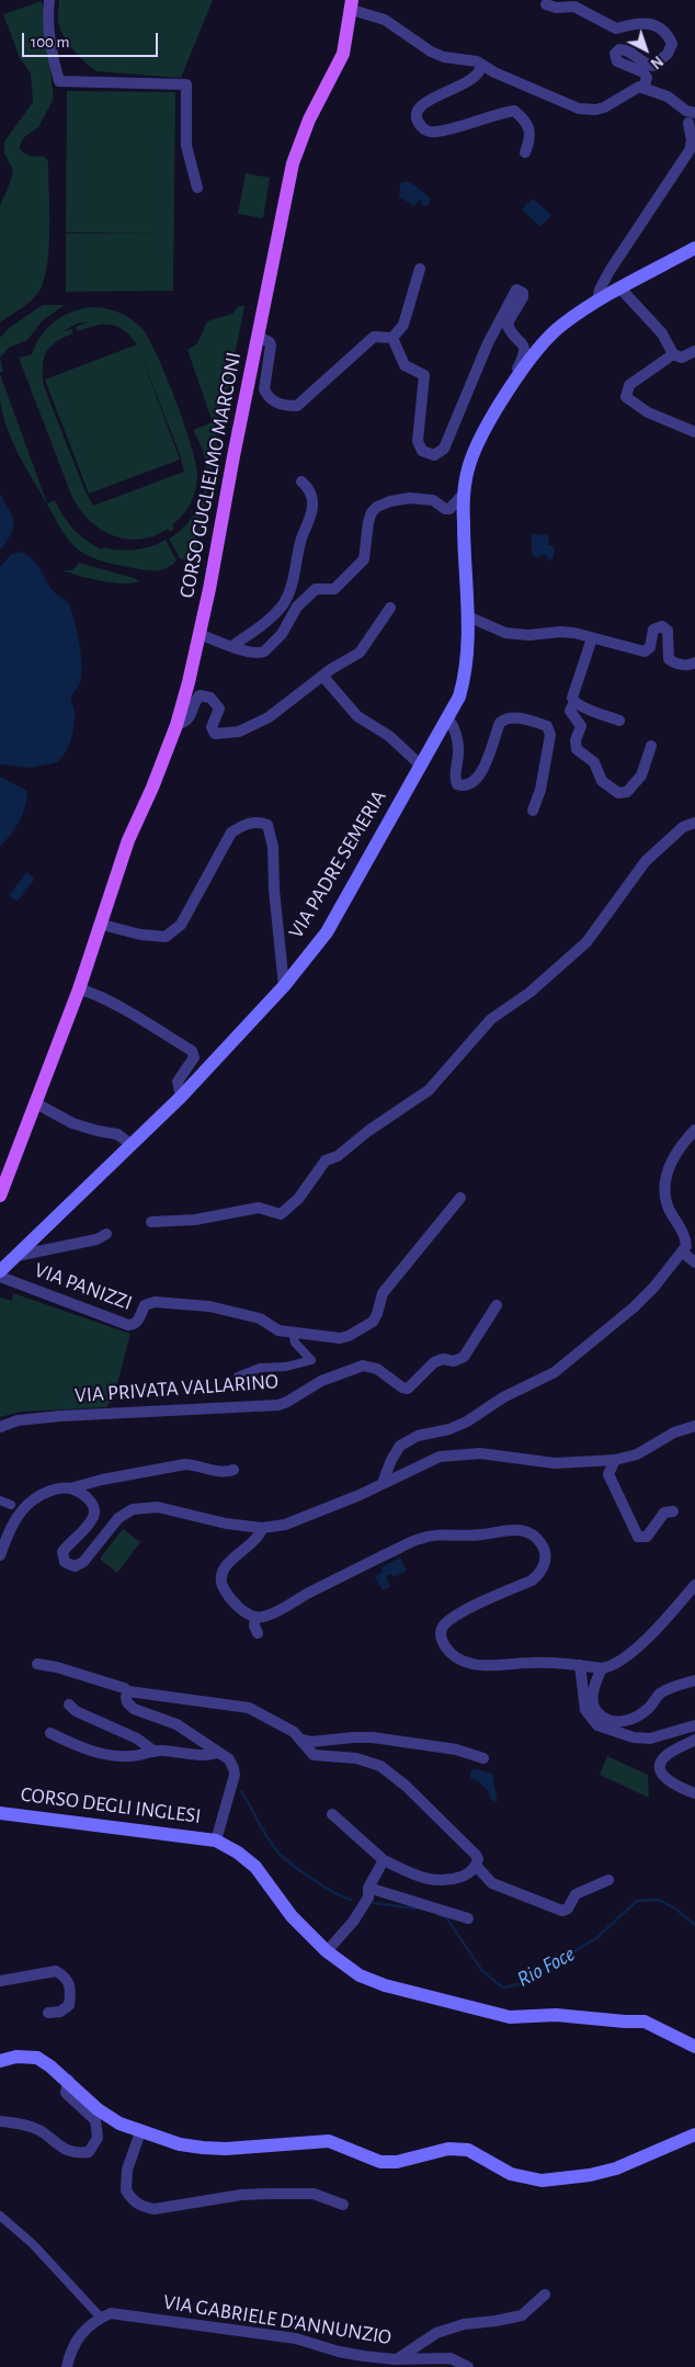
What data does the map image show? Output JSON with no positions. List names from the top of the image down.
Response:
{
  "streets": {
    "main road": ["CORSO GUGLIELMO MARCONI", "VIA PADRE SEMERIA", "CORSO DEGLI INGLESI"],
    "street": ["VIA PANIZZI", "VIA PRIVATA VALLARINO", "VIA GABRIELE D'ANNUNZIO"]
  },
  "water": ["Rio Foce"],
  "scale_bar": "100 m",
  "north": "bottom right"
}
